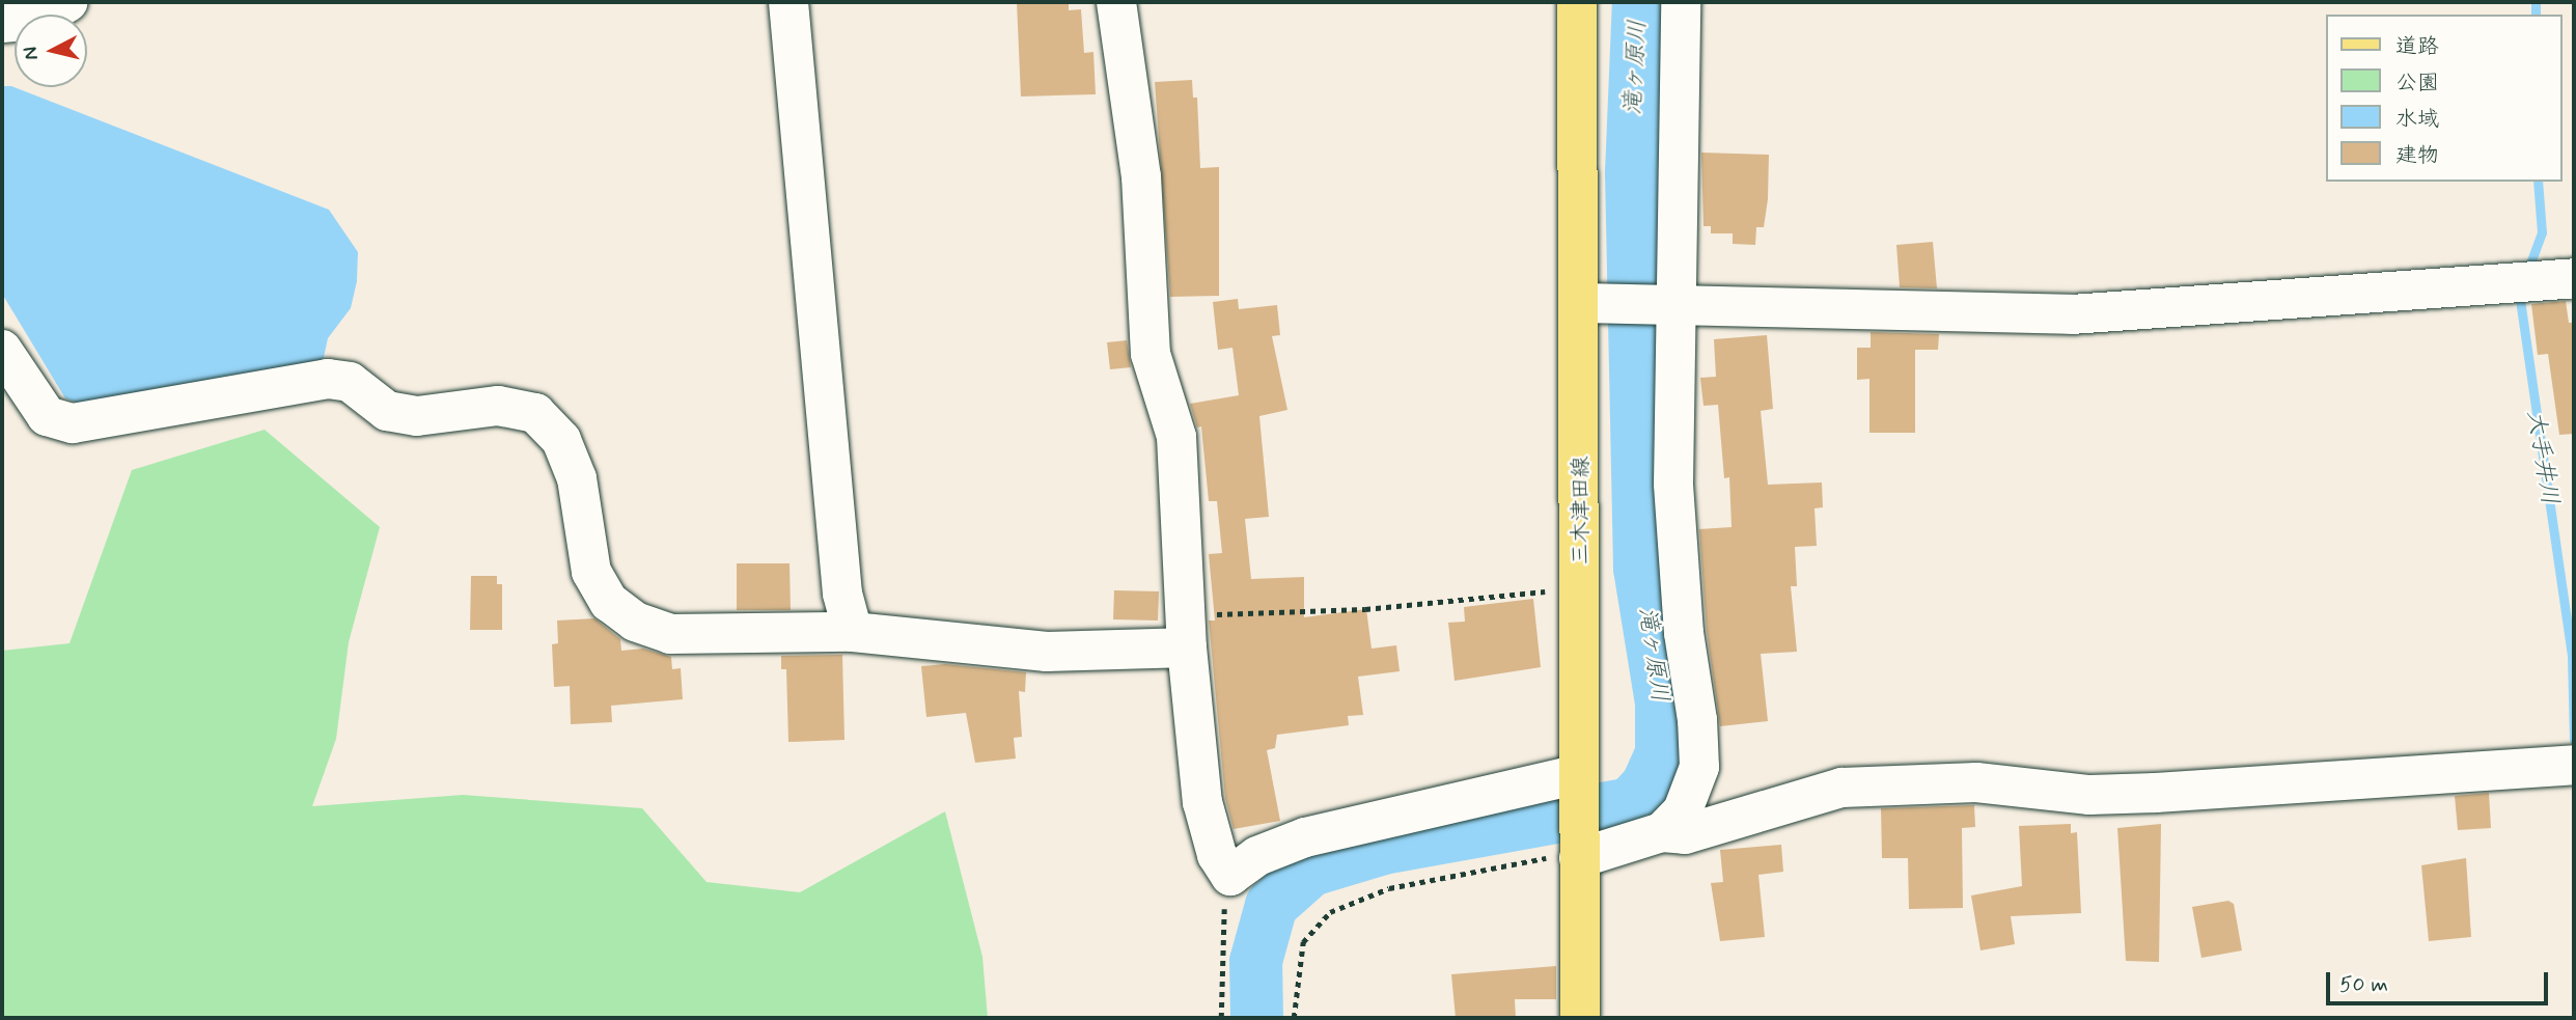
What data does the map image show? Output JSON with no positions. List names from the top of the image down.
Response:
{
  "streets": {
    "main road": ["三木津田線"]
  },
  "water": ["滝ヶ原川", "大手井川"],
  "legend": [
    "道路",
    "公園",
    "水域",
    "建物"
  ],
  "scale_bar": "50 m",
  "north": "left"
}
